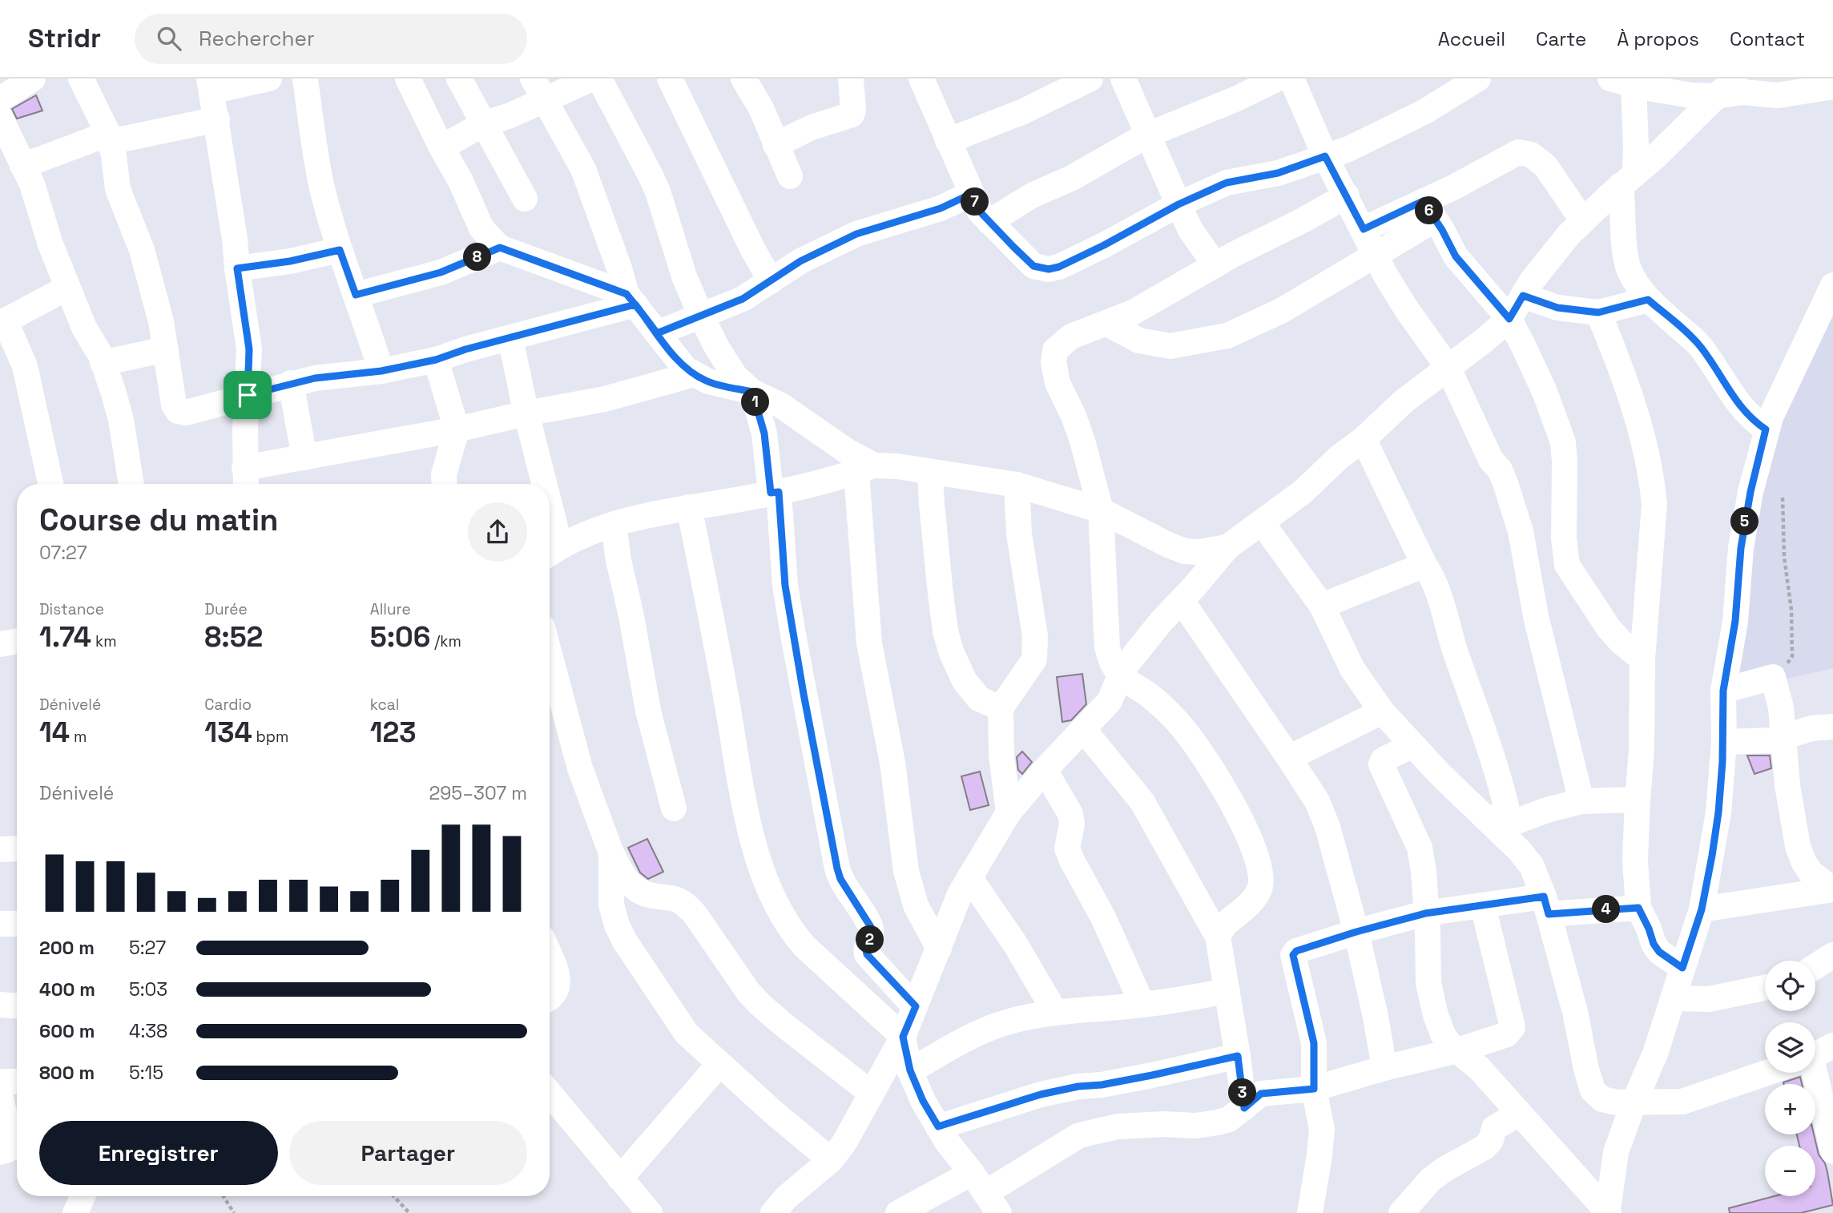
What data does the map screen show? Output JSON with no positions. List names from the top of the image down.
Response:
{
  "page": {
    "header": "Stridr",
    "search": "Rechercher",
    "nav": [
      "Accueil",
      "Carte",
      "À propos",
      "Contact"
    ],
    "pins": [
      "7",
      "6",
      "8",
      "1",
      "5",
      "4",
      "2",
      "3"
    ],
    "heading": ["Course du matin", "07:27"],
    "stats": [
      ["Distance", "1.74 km"],
      ["Durée", "8:52"],
      ["Allure", "5:06 /km"],
      ["Dénivelé", "14 m"],
      ["Cardio", "134 bpm"],
      ["kcal", "123"]
    ],
    "chart": ["Dénivelé", "295–307 m"],
    "list": [
      {
        "name": "200 m",
        "note": "5:27"
      },
      {
        "name": "400 m",
        "note": "5:03"
      },
      {
        "name": "600 m",
        "note": "4:38"
      },
      {
        "name": "800 m",
        "note": "5:15"
      }
    ],
    "map_buttons": ["+", "−"],
    "buttons": ["Enregistrer", "Partager"]
  }
}
